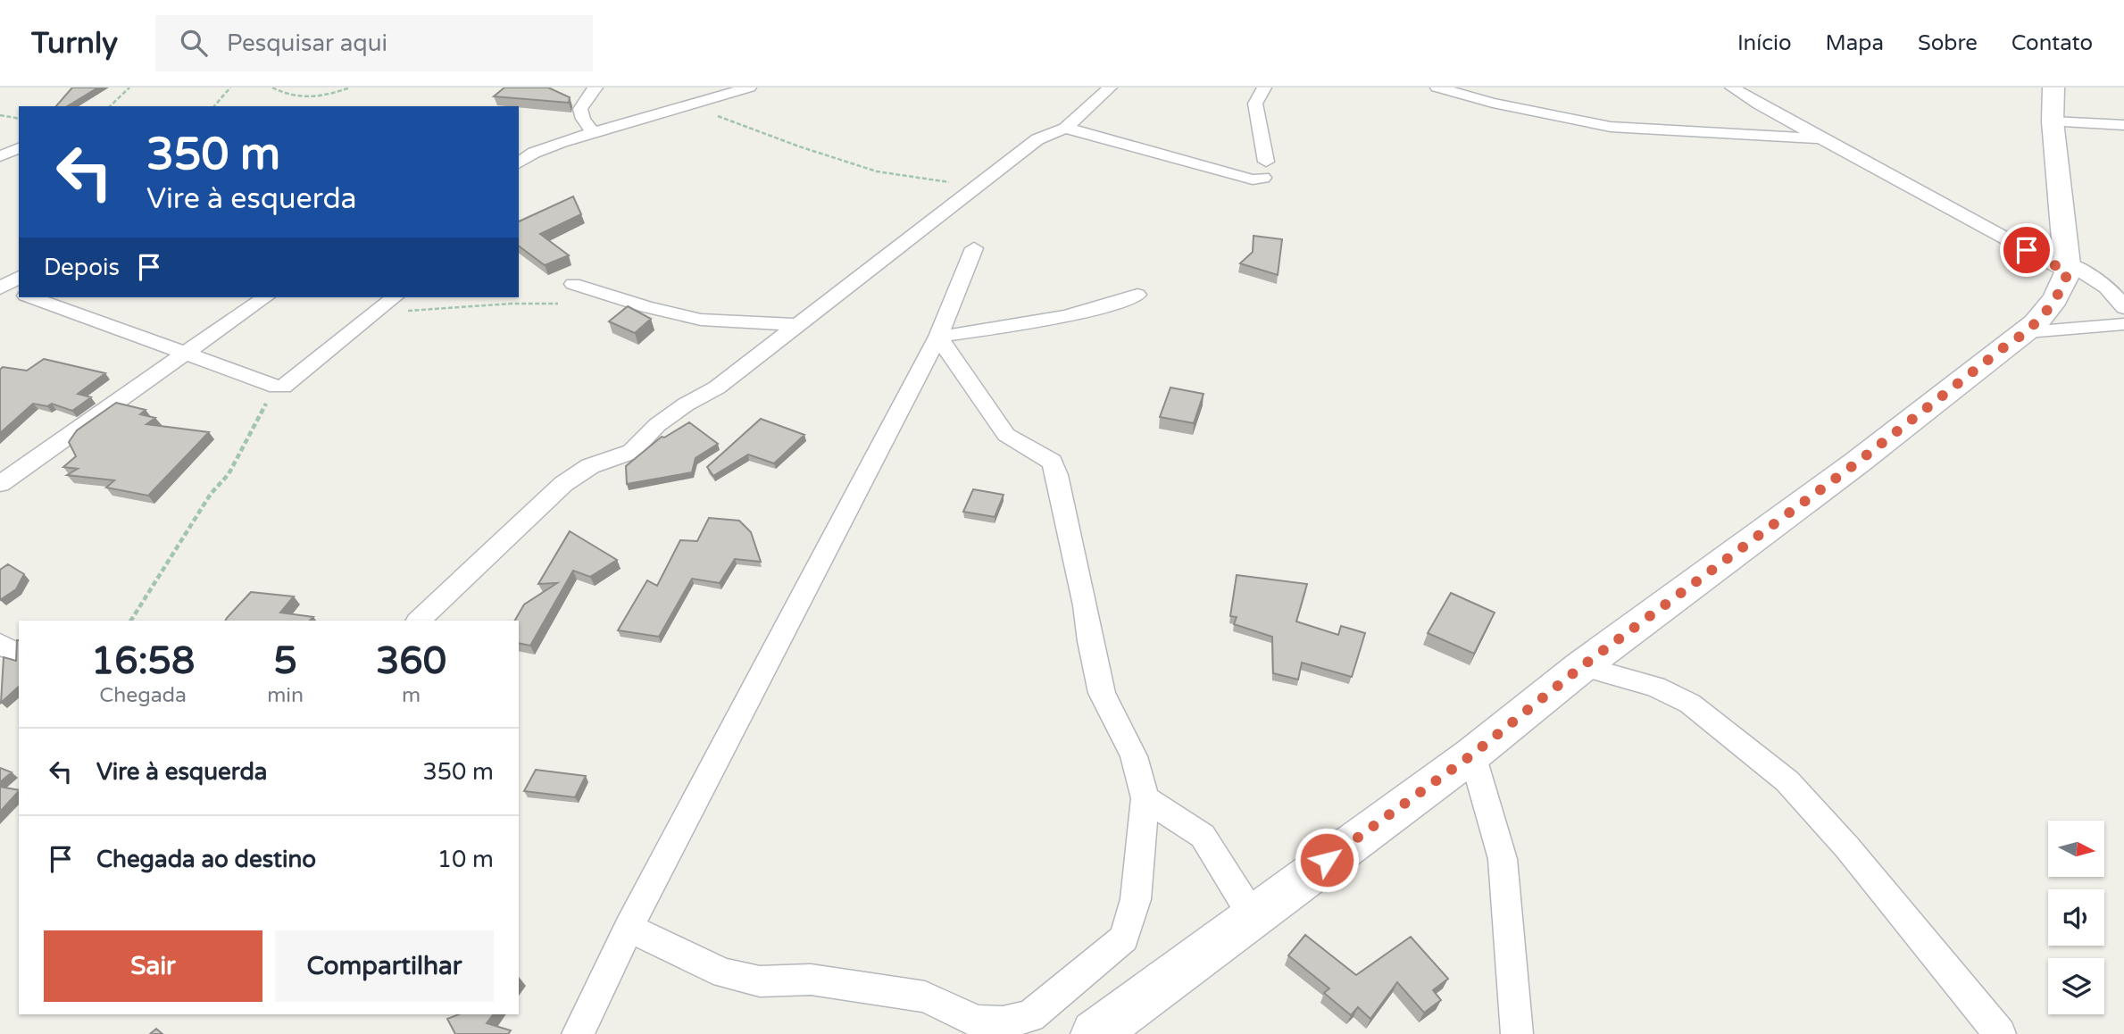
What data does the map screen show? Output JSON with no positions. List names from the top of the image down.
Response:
{
  "north": "right",
  "page": {
    "header": "Turnly",
    "search": "Pesquisar aqui",
    "nav": [
      "Início",
      "Mapa",
      "Sobre",
      "Contato"
    ],
    "turn": ["350 m", "Vire à esquerda"],
    "then": "Depois",
    "eta": [
      "16:58",
      "Chegada",
      "5",
      "min",
      "360",
      "m"
    ],
    "list": [
      {
        "name": "Vire à esquerda",
        "value": "350 m"
      },
      {
        "name": "Chegada ao destino",
        "value": "10 m"
      }
    ],
    "buttons": ["Sair", "Compartilhar"]
  }
}
